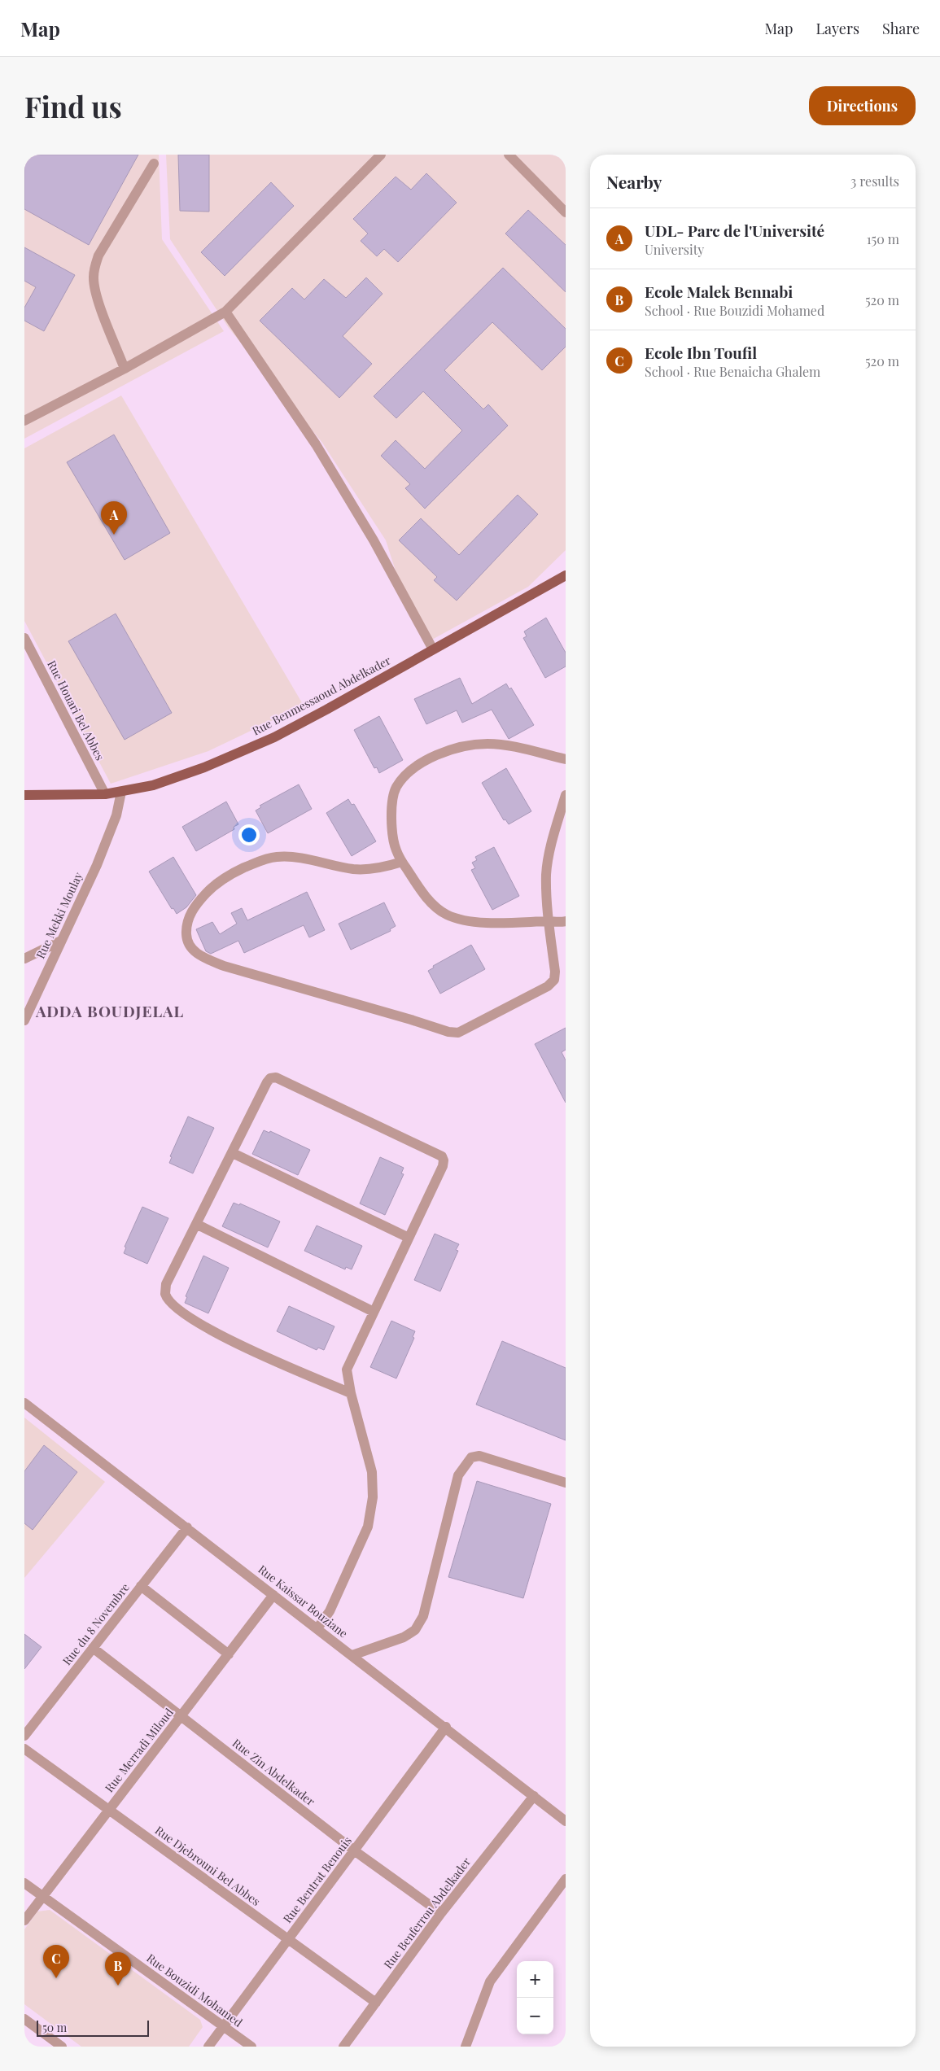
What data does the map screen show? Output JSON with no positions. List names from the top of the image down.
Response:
{
  "streets": {
    "main road": ["Rue Benmessaoud Abdelkader"],
    "street": [
      "Rue Houari Bel Abbes",
      "Rue Mekki Moulay",
      "Rue Kaissar Bouziane",
      "Rue du 8 Novembre",
      "Rue Merradi Miloud",
      "Rue Zin Abdelkader",
      "Rue Djebrouni Bel Abbes",
      "Rue Bentrat Benouis",
      "Rue Benferrou Abdelkader",
      "Rue Bouzidi Mohamed"
    ]
  },
  "crossings": [
    ["Rue Benmessaoud Abdelkader", "Rue Houari Bel Abbes"],
    ["Rue Benmessaoud Abdelkader", "Rue Mekki Moulay"],
    ["Rue Kaissar Bouziane", "Rue du 8 Novembre"],
    ["Rue Kaissar Bouziane", "Rue Merradi Miloud"],
    ["Rue Kaissar Bouziane", "Rue Bentrat Benouis"],
    ["Rue Kaissar Bouziane", "Rue Benferrou Abdelkader"],
    ["Rue du 8 Novembre", "Rue Zin Abdelkader"],
    ["Rue Merradi Miloud", "Rue Zin Abdelkader"],
    ["Rue Merradi Miloud", "Rue Djebrouni Bel Abbes"],
    ["Rue Merradi Miloud", "Rue Bouzidi Mohamed"],
    ["Rue Zin Abdelkader", "Rue Bentrat Benouis"],
    ["Rue Zin Abdelkader", "Rue Benferrou Abdelkader"],
    ["Rue Djebrouni Bel Abbes", "Rue Bentrat Benouis"],
    ["Rue Djebrouni Bel Abbes", "Rue Benferrou Abdelkader"],
    ["Rue Bentrat Benouis", "Rue Bouzidi Mohamed"]
  ],
  "districts": ["ADDA BOUDJELAL"],
  "scale_bar": "50 m",
  "page": {
    "header": "Map",
    "nav": ["Map", "Layers", "Share"],
    "buttons": "Directions",
    "title": "Find us",
    "heading": ["Nearby", "3 results"],
    "list": [
      {
        "mark": "A",
        "name": "UDL- Parc de l'Université",
        "note": "University",
        "value": "150 m"
      },
      {
        "mark": "B",
        "name": "Ecole Malek Bennabi",
        "note": "School · Rue Bouzidi Mohamed",
        "value": "520 m"
      },
      {
        "mark": "C",
        "name": "Ecole Ibn Toufil",
        "note": "School · Rue Benaicha Ghalem",
        "value": "520 m"
      }
    ],
    "pins": ["A", "C", "B"],
    "map_buttons": ["+", "−"],
    "scale": "50 m"
  }
}
